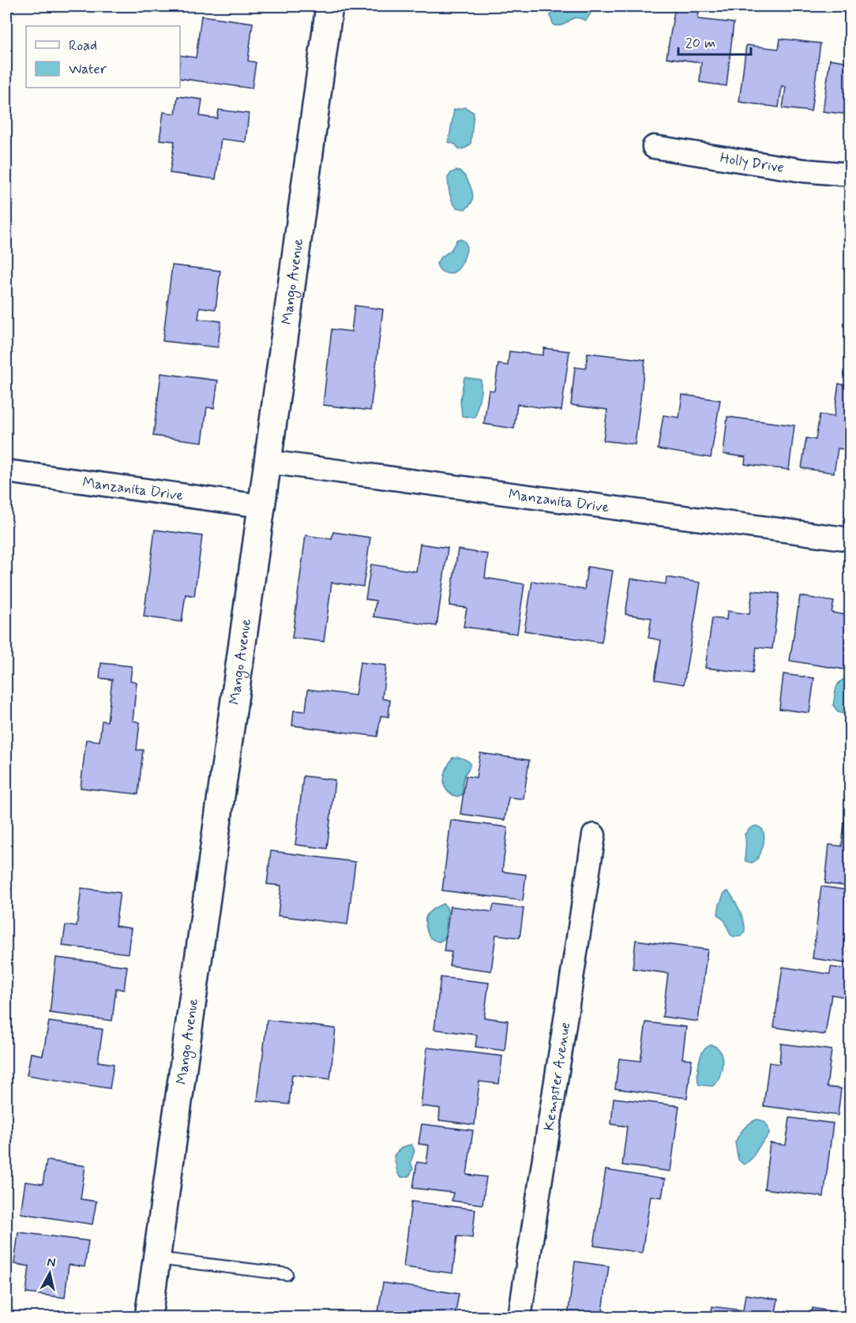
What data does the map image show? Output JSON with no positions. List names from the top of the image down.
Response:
{
  "streets": {
    "street": [
      "Holly Drive",
      "Mango Avenue",
      "Manzanita Drive",
      "Kempster Avenue"
    ]
  },
  "crossings": [
    ["Mango Avenue", "Manzanita Drive"]
  ],
  "legend": ["Road", "Water"],
  "scale_bar": "20 m",
  "north": "top"
}
